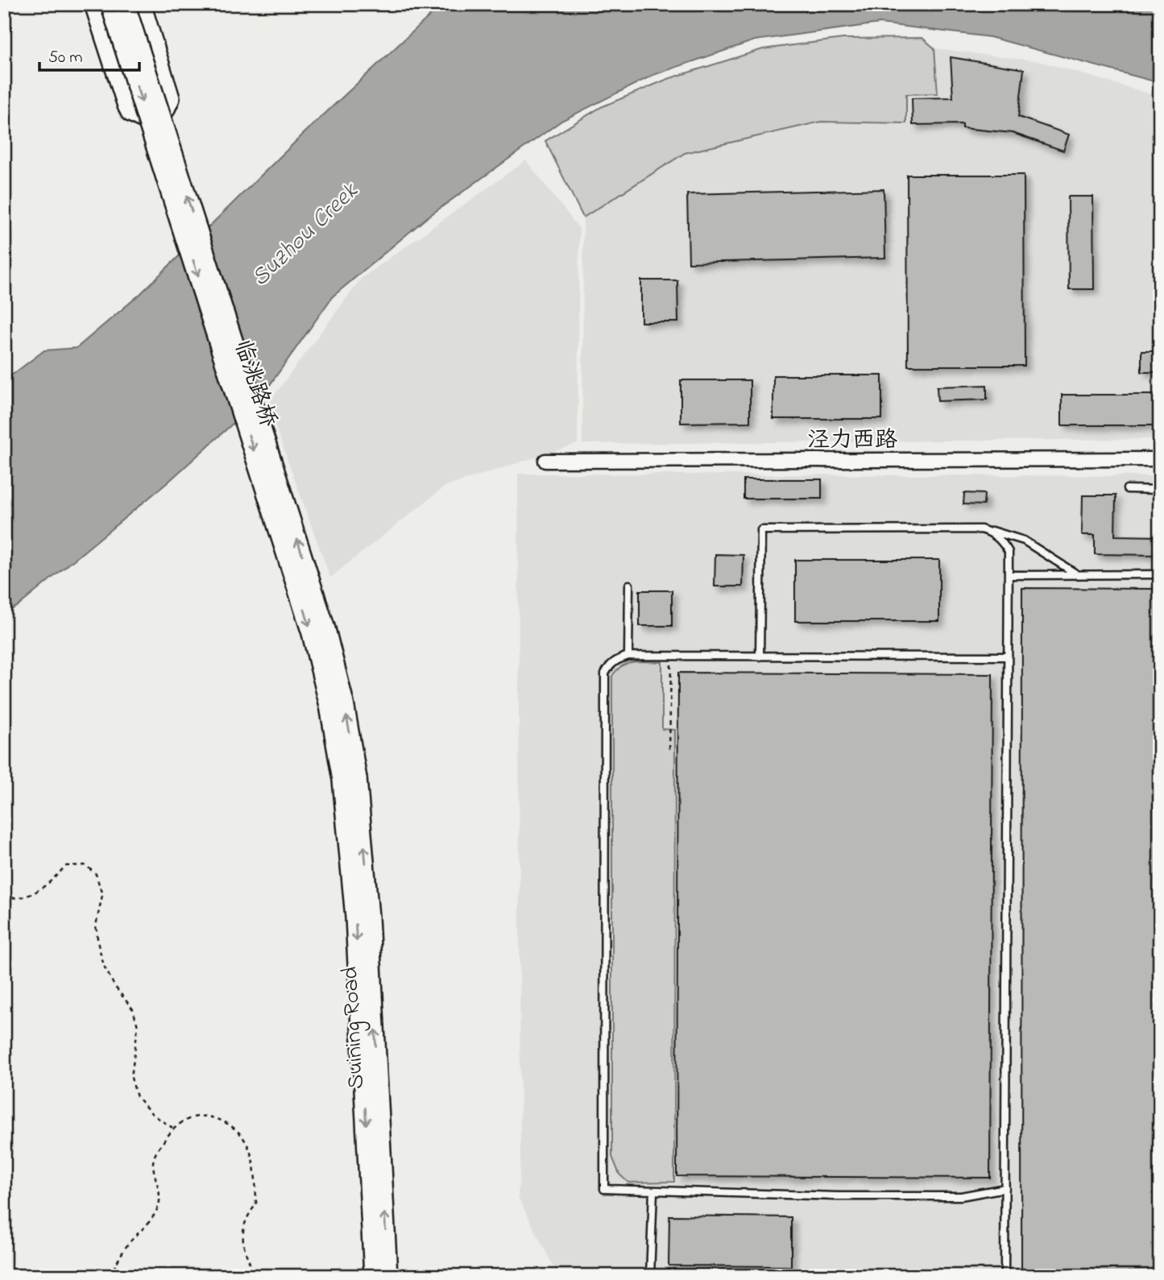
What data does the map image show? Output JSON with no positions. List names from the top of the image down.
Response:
{
  "streets": {
    "main road": ["临洮路桥", "Suining Road"],
    "street": ["泾力西路"]
  },
  "crossings": [
    ["临洮路桥", "Suining Road"]
  ],
  "water": ["Suzhou Creek"],
  "scale_bar": "50 m"
}
